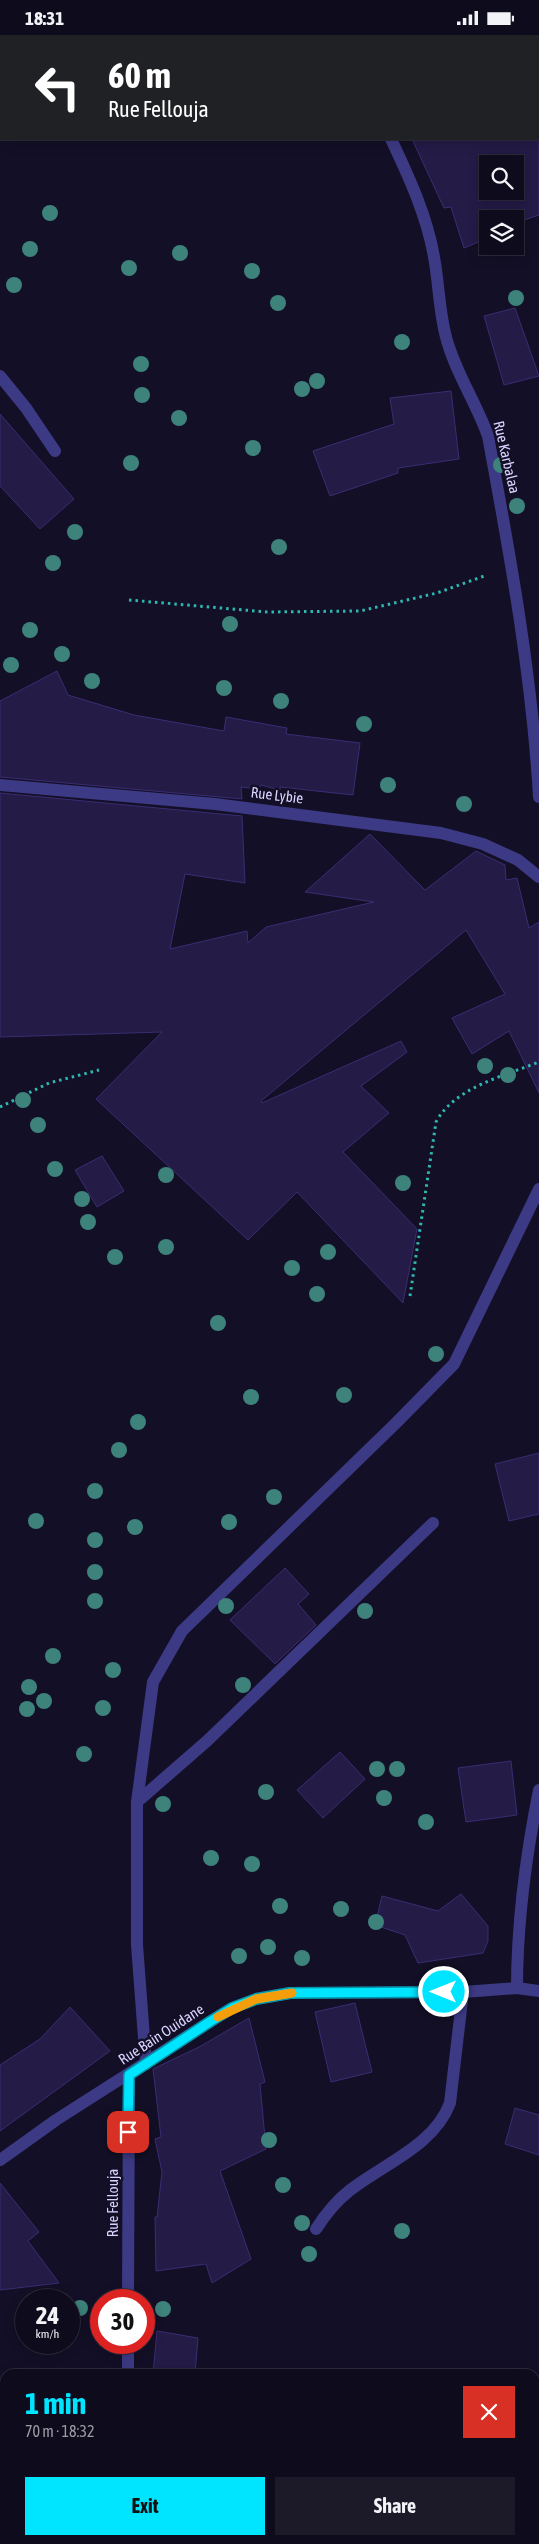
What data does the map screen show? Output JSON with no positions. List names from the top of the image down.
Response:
{
  "streets": {
    "street": [
      "Rue Karbalaa",
      "Rue Lybie",
      "Rue Bain Ouidane",
      "Rue Fellouja"
    ]
  },
  "crossings": [
    ["Rue Bain Ouidane", "Rue Fellouja"]
  ],
  "page": {
    "status": "18:31",
    "turn": ["60 m", "Rue Fellouja"],
    "speed": "24 km/h",
    "limit": "30",
    "heading": ["1 min", "70 m · 18:32"],
    "buttons": ["Exit", "Share"]
  }
}
